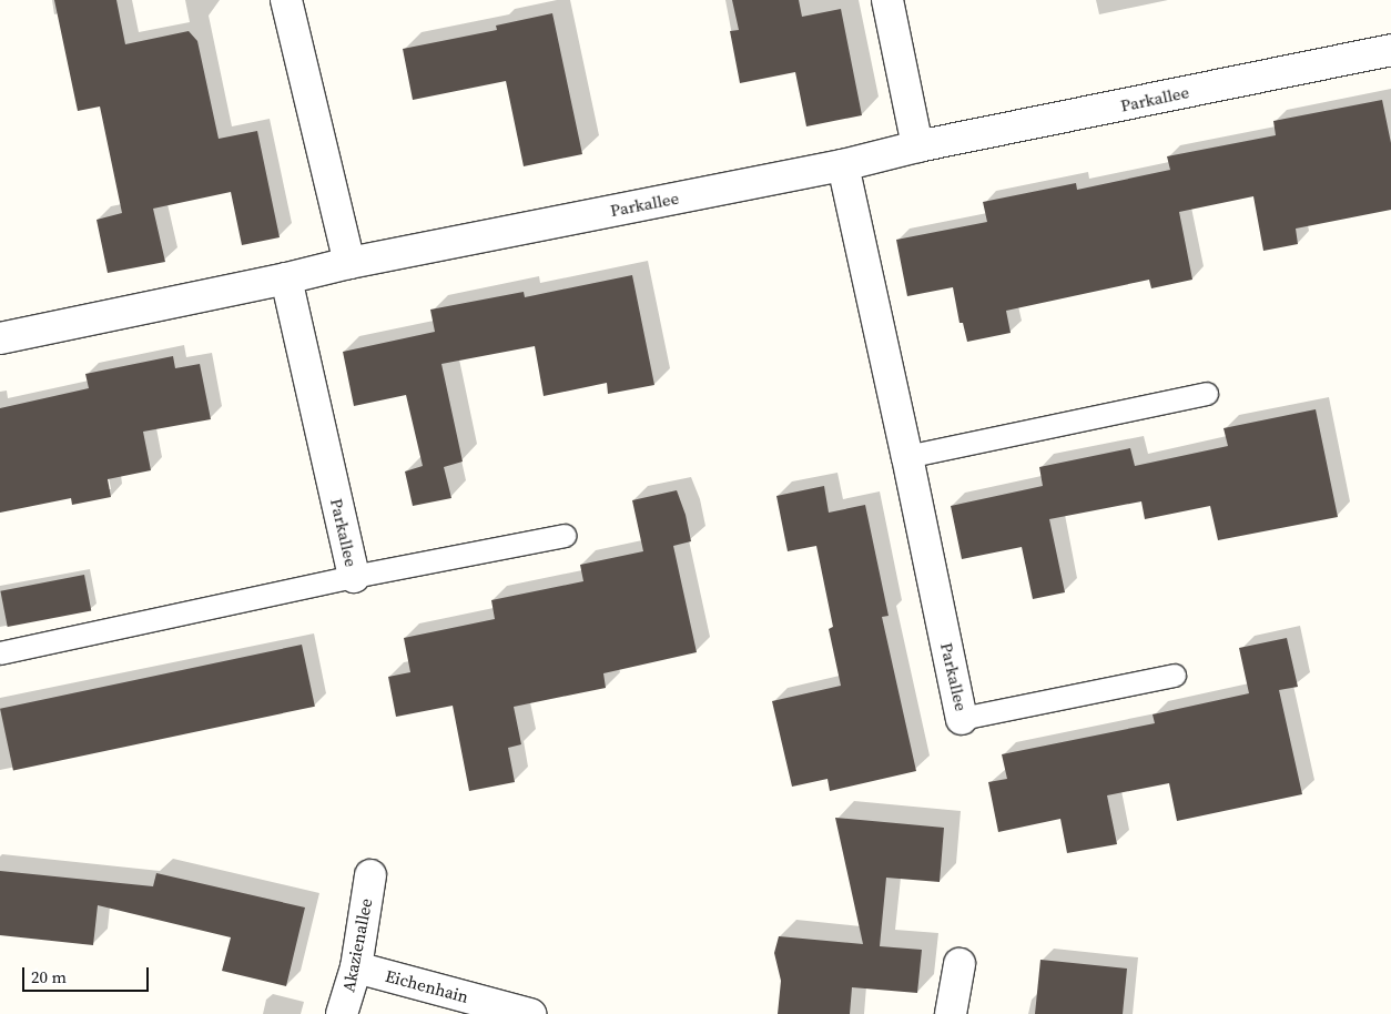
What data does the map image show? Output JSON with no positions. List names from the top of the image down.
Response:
{
  "streets": {
    "street": ["Parkallee", "Akazienallee", "Eichenhain"]
  },
  "crossings": [
    ["Akazienallee", "Eichenhain"]
  ],
  "scale_bar": "20 m"
}
